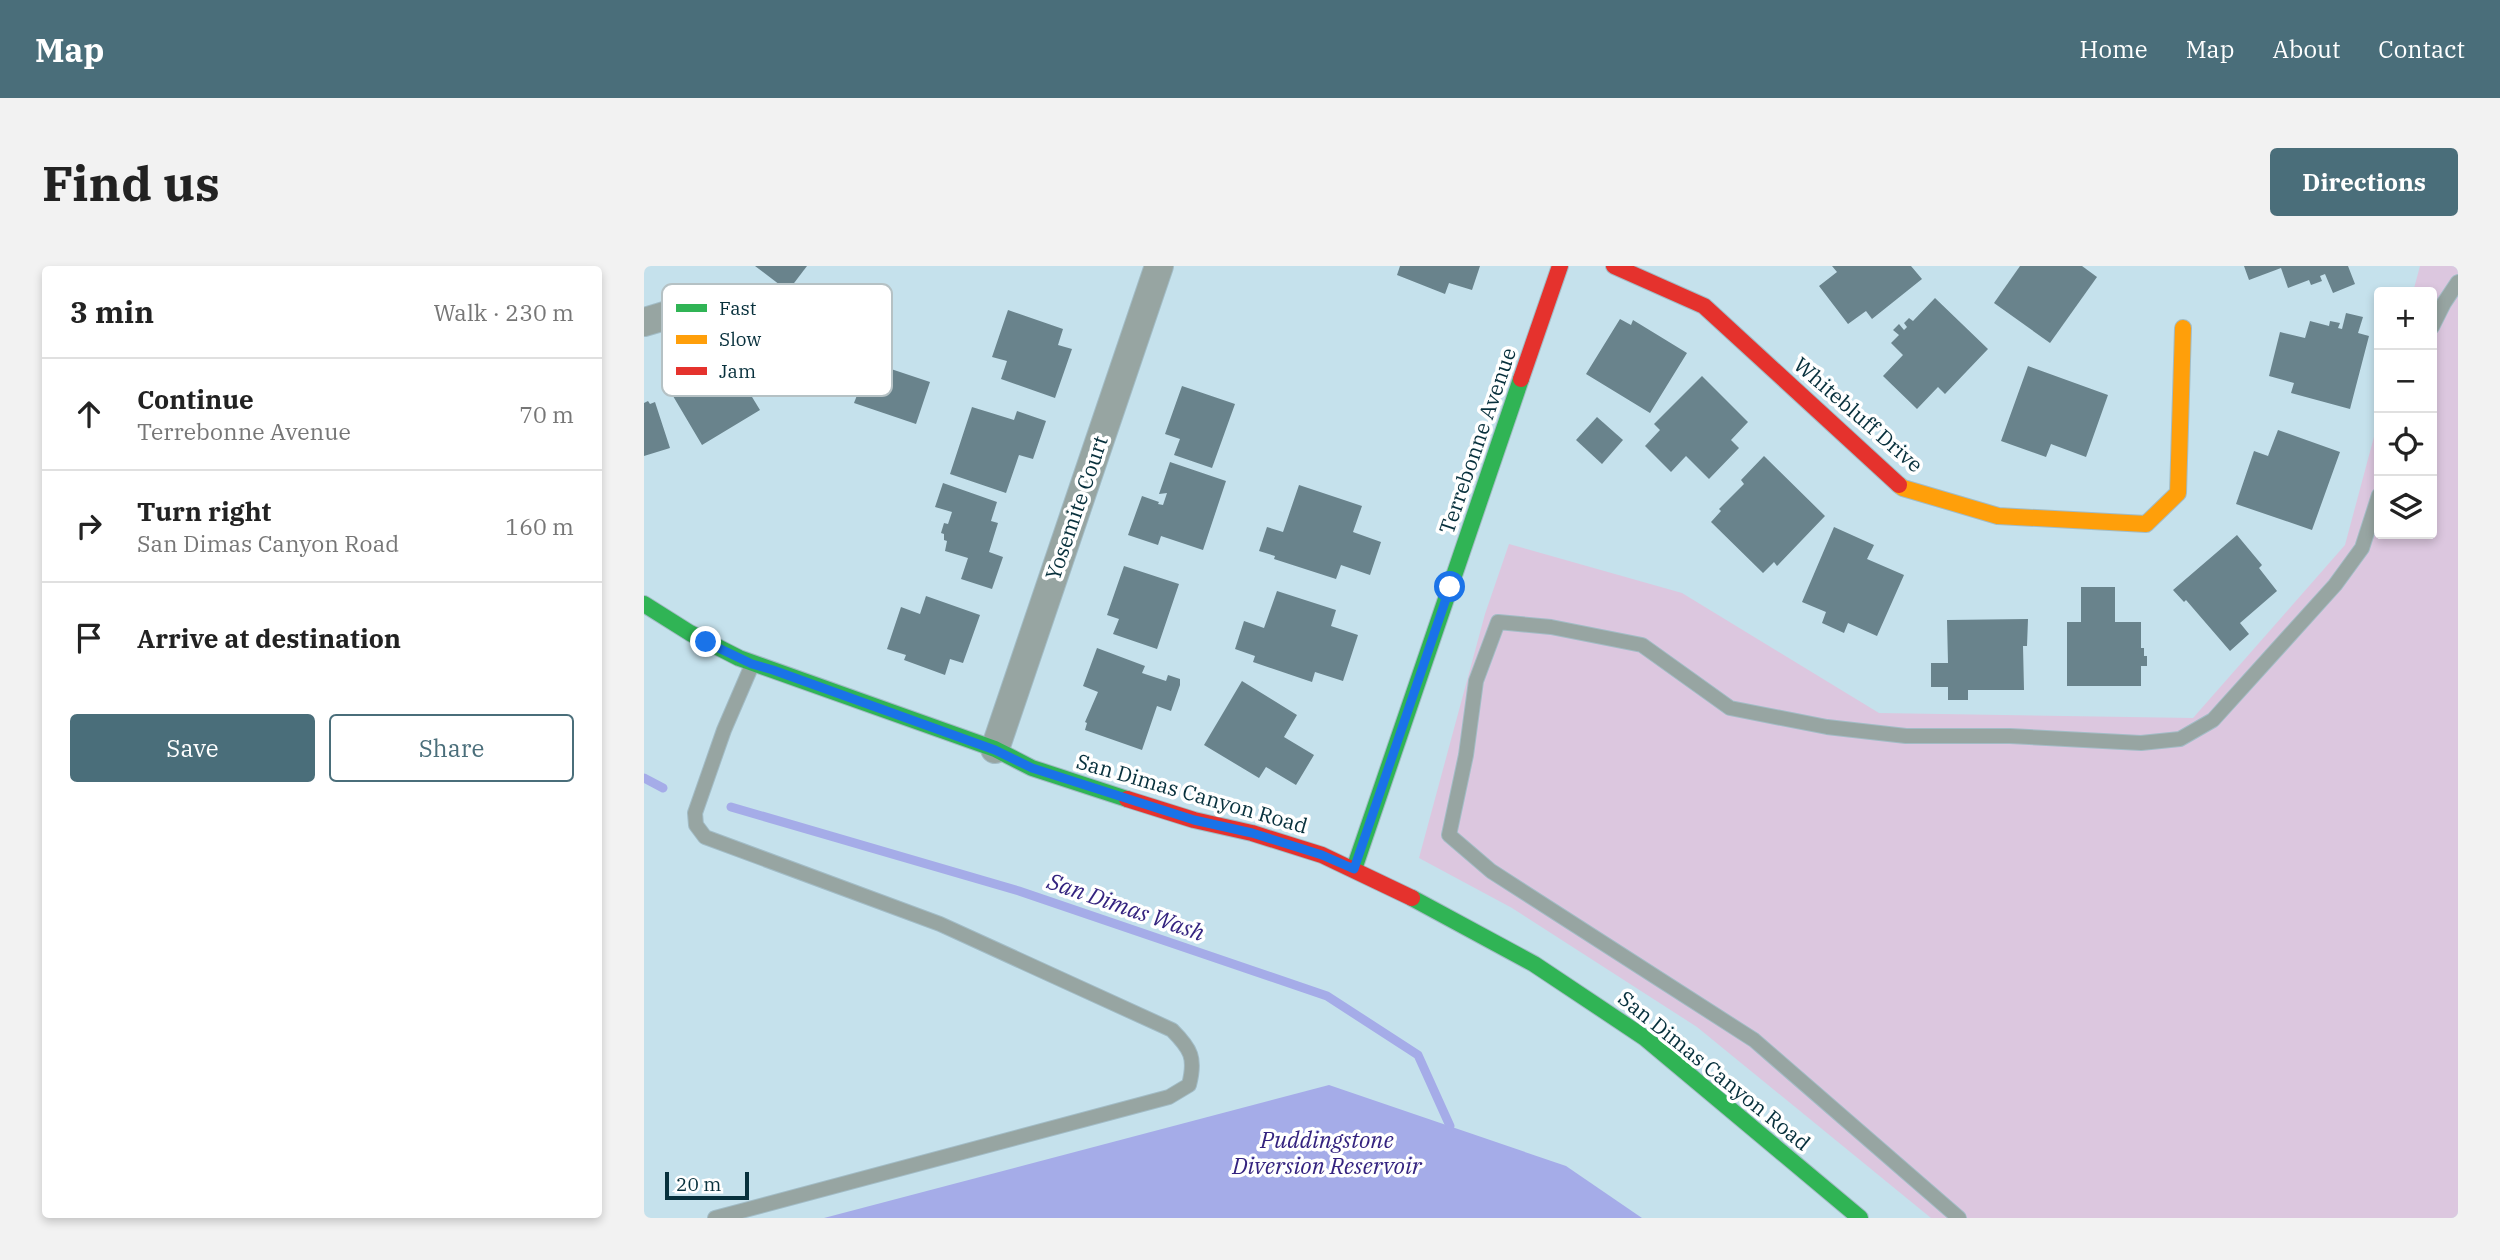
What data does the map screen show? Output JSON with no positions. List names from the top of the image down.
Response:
{
  "streets": {
    "street": [
      "Whitebluff Drive",
      "Terrebonne Avenue",
      "Yosemite Court",
      "San Dimas Canyon Road"
    ]
  },
  "crossings": [
    ["Terrebonne Avenue", "San Dimas Canyon Road"],
    ["Yosemite Court", "San Dimas Canyon Road"]
  ],
  "water": ["San Dimas Wash", "Puddingstone Diversion Reservoir"],
  "legend": ["Fast", "Slow", "Jam"],
  "scale_bar": "20 m",
  "page": {
    "header": "Map",
    "nav": [
      "Home",
      "Map",
      "About",
      "Contact"
    ],
    "buttons": [
      "Directions",
      ["Save", "Share"]
    ],
    "title": "Find us",
    "heading": ["3 min", "Walk · 230 m"],
    "map_buttons": ["+", "−"],
    "list": [
      ["Continue", "Terrebonne Avenue", "70 m"],
      ["Turn right", "San Dimas Canyon Road", "160 m"],
      "Arrive at destination"
    ],
    "scale": "20 m"
  }
}
